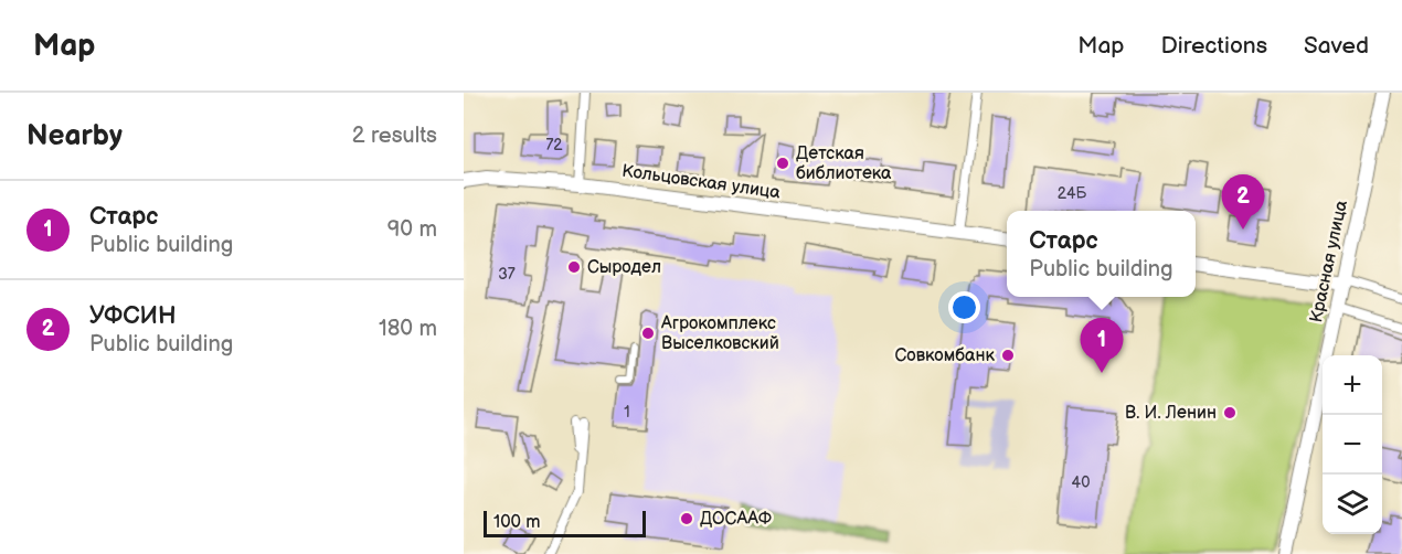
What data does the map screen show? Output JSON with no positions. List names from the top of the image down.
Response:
{
  "streets": {
    "main road": ["Кольцовская улица", "Красная улица"]
  },
  "places": [
    "Детская библиотека",
    "Сыродел",
    "Агрокомплекс Выселковский",
    "Совкомбанк",
    "В. И. Ленин",
    "ДОСААФ"
  ],
  "house_numbers": [
    "72",
    "24Б",
    "37",
    "1",
    "40"
  ],
  "scale_bar": "100 m",
  "page": {
    "header": "Map",
    "nav": ["Map", "Directions", "Saved"],
    "heading": ["Nearby", "2 results"],
    "pins": ["2", "1"],
    "list": [
      {
        "mark": "1",
        "name": "Старс",
        "note": "Public building",
        "value": "90 m"
      },
      {
        "mark": "2",
        "name": "УФСИН",
        "note": "Public building",
        "value": "180 m"
      }
    ],
    "popup": ["Старс", "Public building"],
    "map_buttons": ["+", "−"],
    "scale": "100 m"
  }
}
